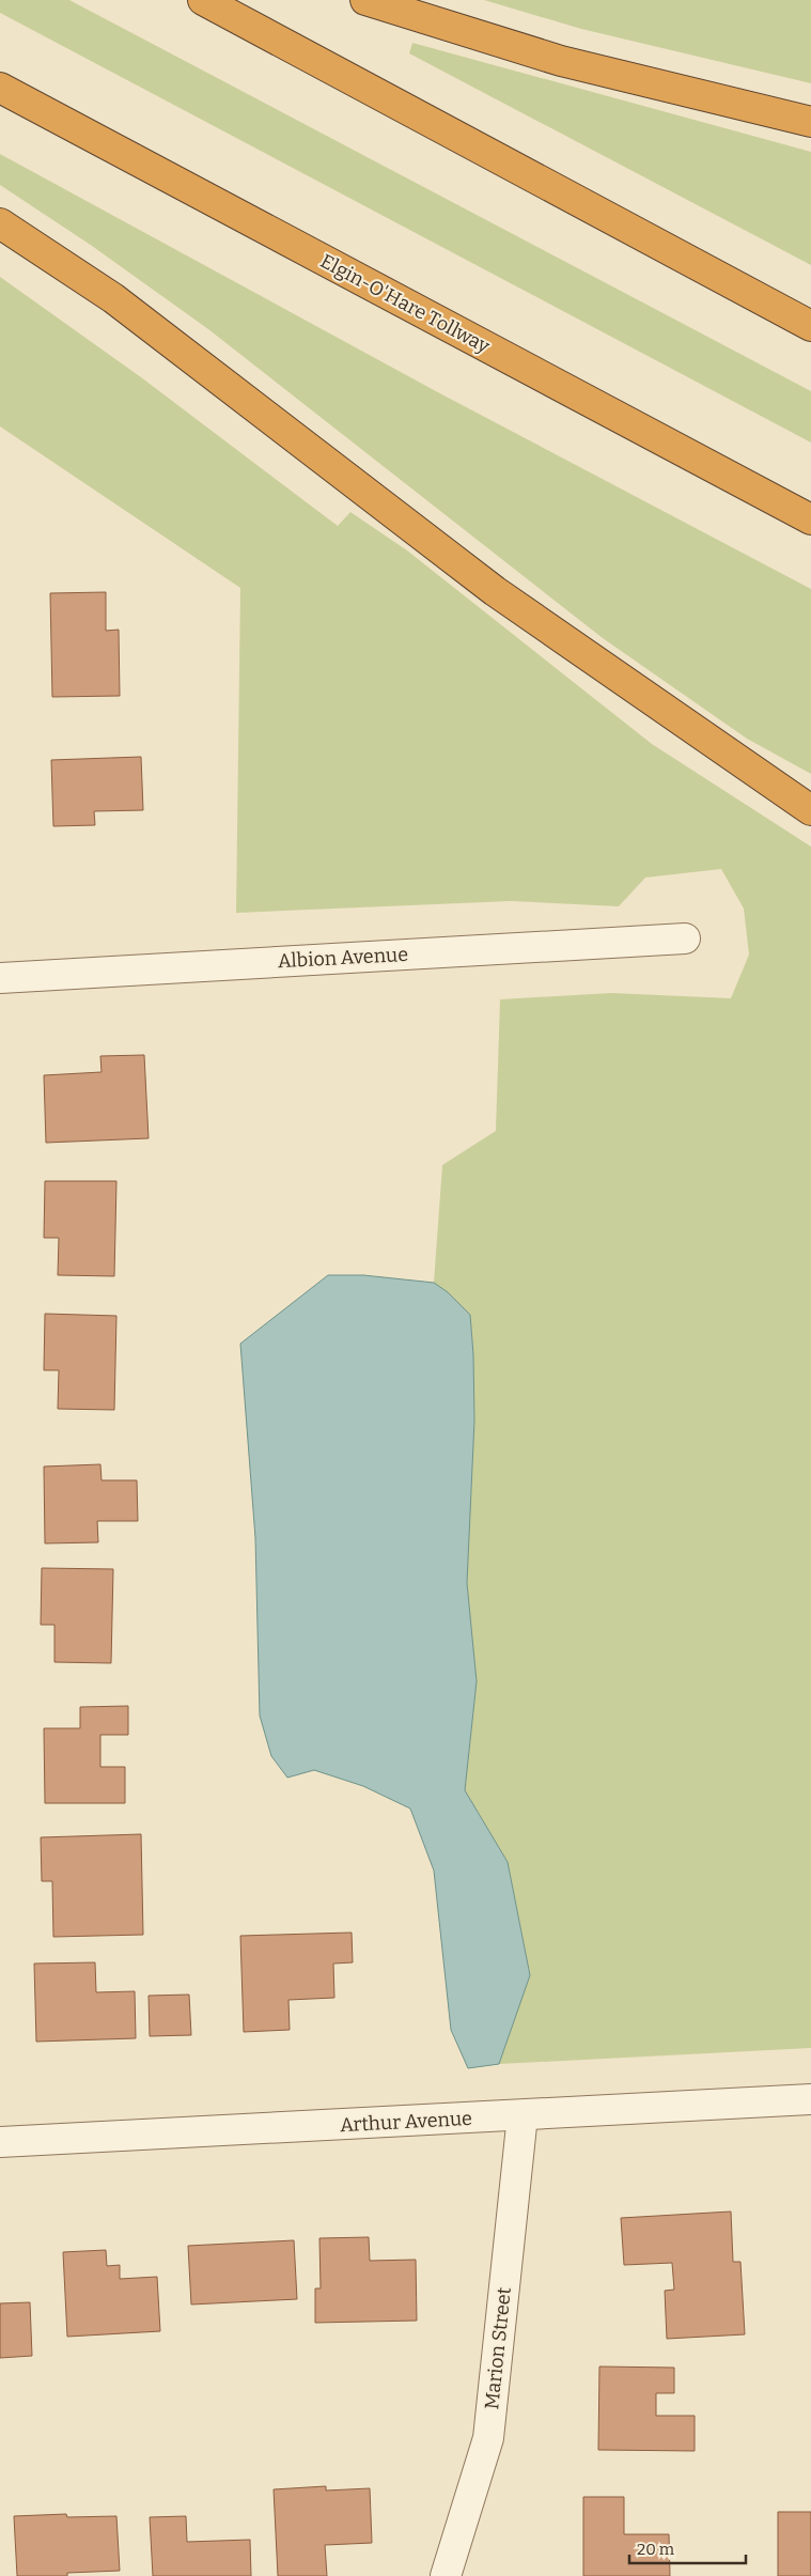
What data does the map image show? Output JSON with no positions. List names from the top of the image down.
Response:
{
  "streets": {
    "highway": ["Elgin-O'Hare Tollway"],
    "street": ["Albion Avenue", "Arthur Avenue", "Marion Street"]
  },
  "crossings": [
    ["Arthur Avenue", "Marion Street"]
  ],
  "scale_bar": "20 m"
}
